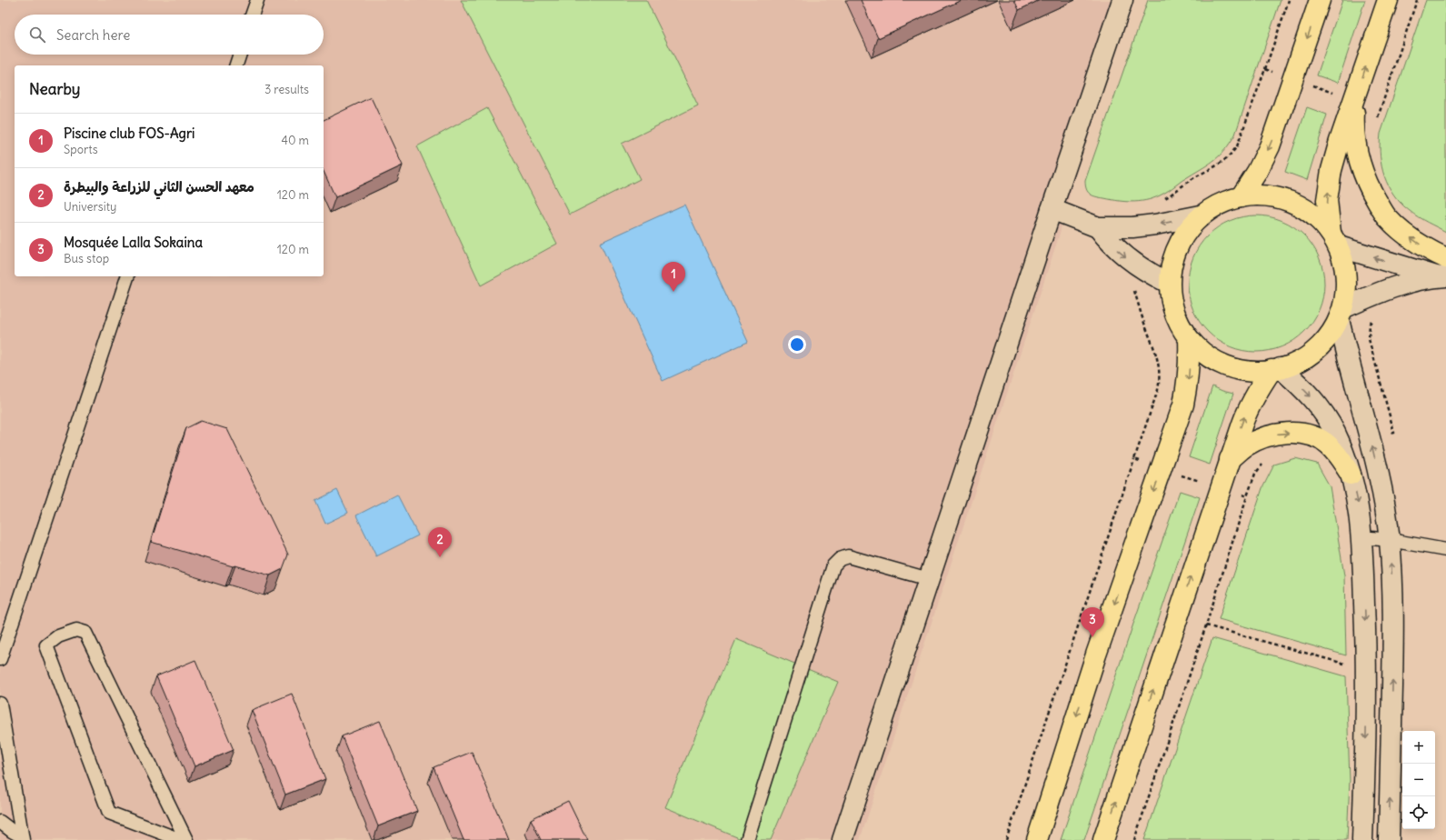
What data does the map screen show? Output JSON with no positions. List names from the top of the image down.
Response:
{
  "page": {
    "search": "Search here",
    "heading": ["Nearby", "3 results"],
    "list": [
      {
        "mark": "1",
        "name": "Piscine club FOS-Agri",
        "note": "Sports",
        "value": "40 m"
      },
      {
        "mark": "2",
        "name": "معهد الحسن الثاني للزراعة والبيطرة",
        "note": "University",
        "value": "120 m"
      },
      {
        "mark": "3",
        "name": "Mosquée Lalla Sokaina",
        "note": "Bus stop",
        "value": "120 m"
      }
    ],
    "pins": ["1", "2", "3"],
    "map_buttons": ["+", "−"]
  }
}
